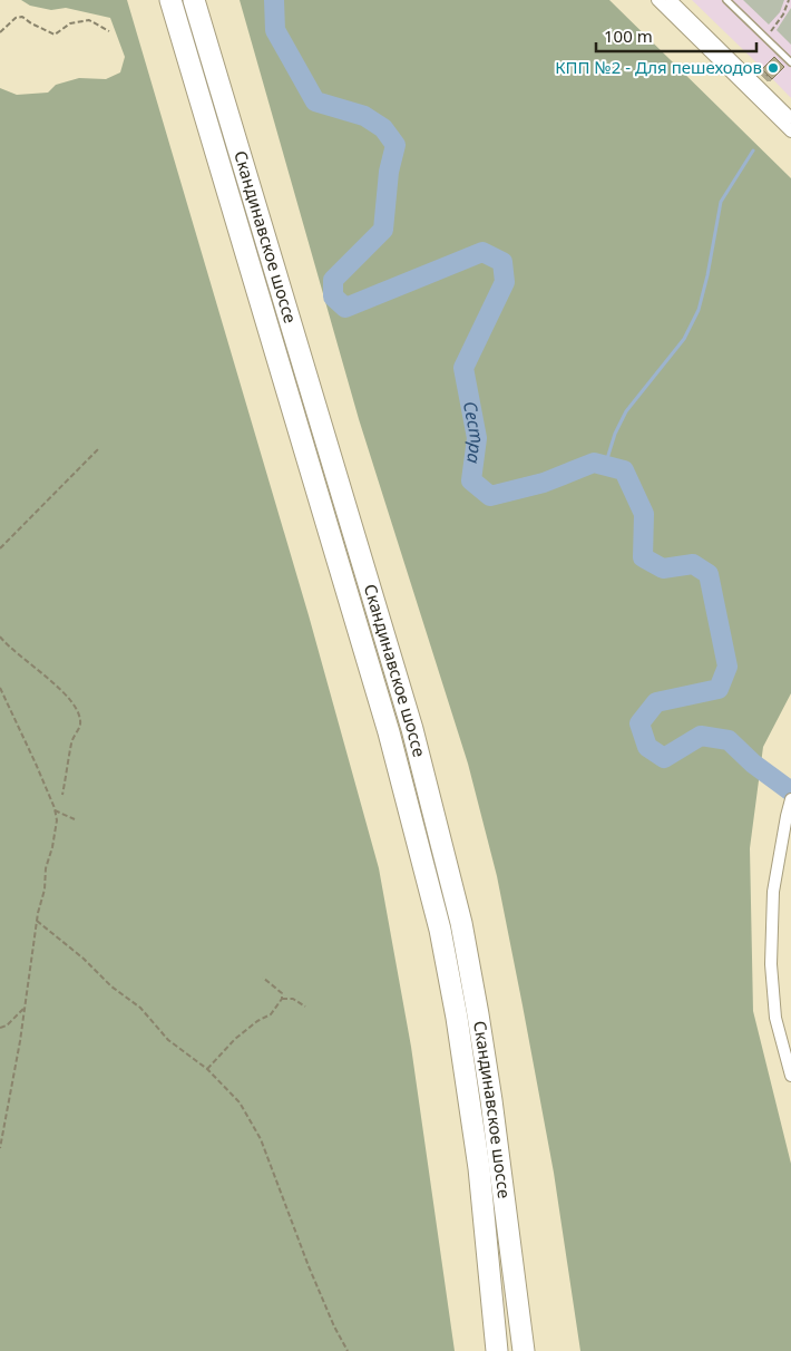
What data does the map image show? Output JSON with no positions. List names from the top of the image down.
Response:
{
  "streets": {
    "highway": ["Скандинавское шоссе"]
  },
  "water": ["Сестра"],
  "places": ["КПП №2 - Для пешеходов"],
  "scale_bar": "100 m"
}
